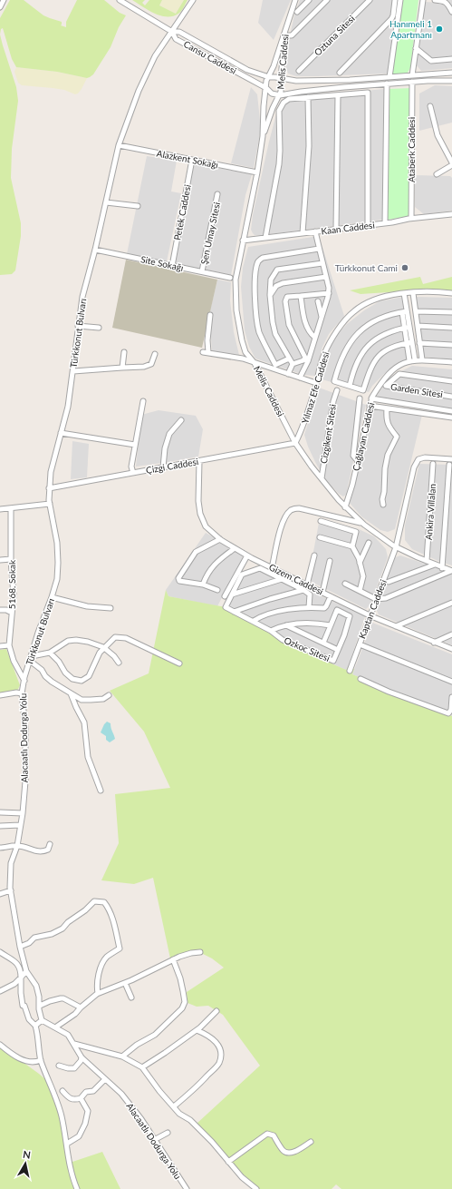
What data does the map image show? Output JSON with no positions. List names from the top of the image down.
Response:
{
  "streets": {
    "street": [
      "Oztuna Sitesi",
      "Cansu Caddesi",
      "Melis Caddesi",
      "Ataberk Caddesi",
      "Alazkent Sokağı",
      "Petek Caddesi",
      "Kaan Caddesi",
      "Şen Umay Sitesi",
      "Site Sokağı",
      "Türkkonut Bulvarı",
      "Yılmaz Efe Caddesi",
      "Garden Sitesi",
      "Cizgikent Sitesi",
      "Çağlayan Caddesi",
      "Çizgi Caddesi",
      "Ankira Villalan",
      "Gizem Caddesi",
      "5168. Sokak",
      "Kaptan Caddesi",
      "Ozkoc Sitesi",
      "Alacaatlı Dodurga Yolu"
    ]
  },
  "crossings": [
    ["Cansu Caddesi", "Melis Caddesi"],
    ["Cansu Caddesi", "Türkkonut Bulvarı"],
    ["Melis Caddesi", "Alazkent Sokağı"],
    ["Melis Caddesi", "Kaan Caddesi"],
    ["Melis Caddesi", "Yılmaz Efe Caddesi"],
    ["Melis Caddesi", "Cizgikent Sitesi"],
    ["Melis Caddesi", "Çağlayan Caddesi"],
    ["Melis Caddesi", "Çizgi Caddesi"],
    ["Melis Caddesi", "Ankira Villalan"],
    ["Melis Caddesi", "Kaptan Caddesi"],
    ["Ataberk Caddesi", "Kaan Caddesi"],
    ["Alazkent Sokağı", "Petek Caddesi"],
    ["Alazkent Sokağı", "Türkkonut Bulvarı"],
    ["Petek Caddesi", "Site Sokağı"],
    ["Şen Umay Sitesi", "Site Sokağı"],
    ["Site Sokağı", "Türkkonut Bulvarı"],
    ["Türkkonut Bulvarı", "Çizgi Caddesi"],
    ["Türkkonut Bulvarı", "5168. Sokak"],
    ["Türkkonut Bulvarı", "Alacaatlı Dodurga Yolu"],
    ["Yılmaz Efe Caddesi", "Çizgi Caddesi"],
    ["Çizgi Caddesi", "Gizem Caddesi"],
    ["Gizem Caddesi", "Kaptan Caddesi"],
    ["5168. Sokak", "Alacaatlı Dodurga Yolu"]
  ],
  "places": ["Hanımeli 1 Apartmanı", "Türkkonut Cami"],
  "north": "top"
}
